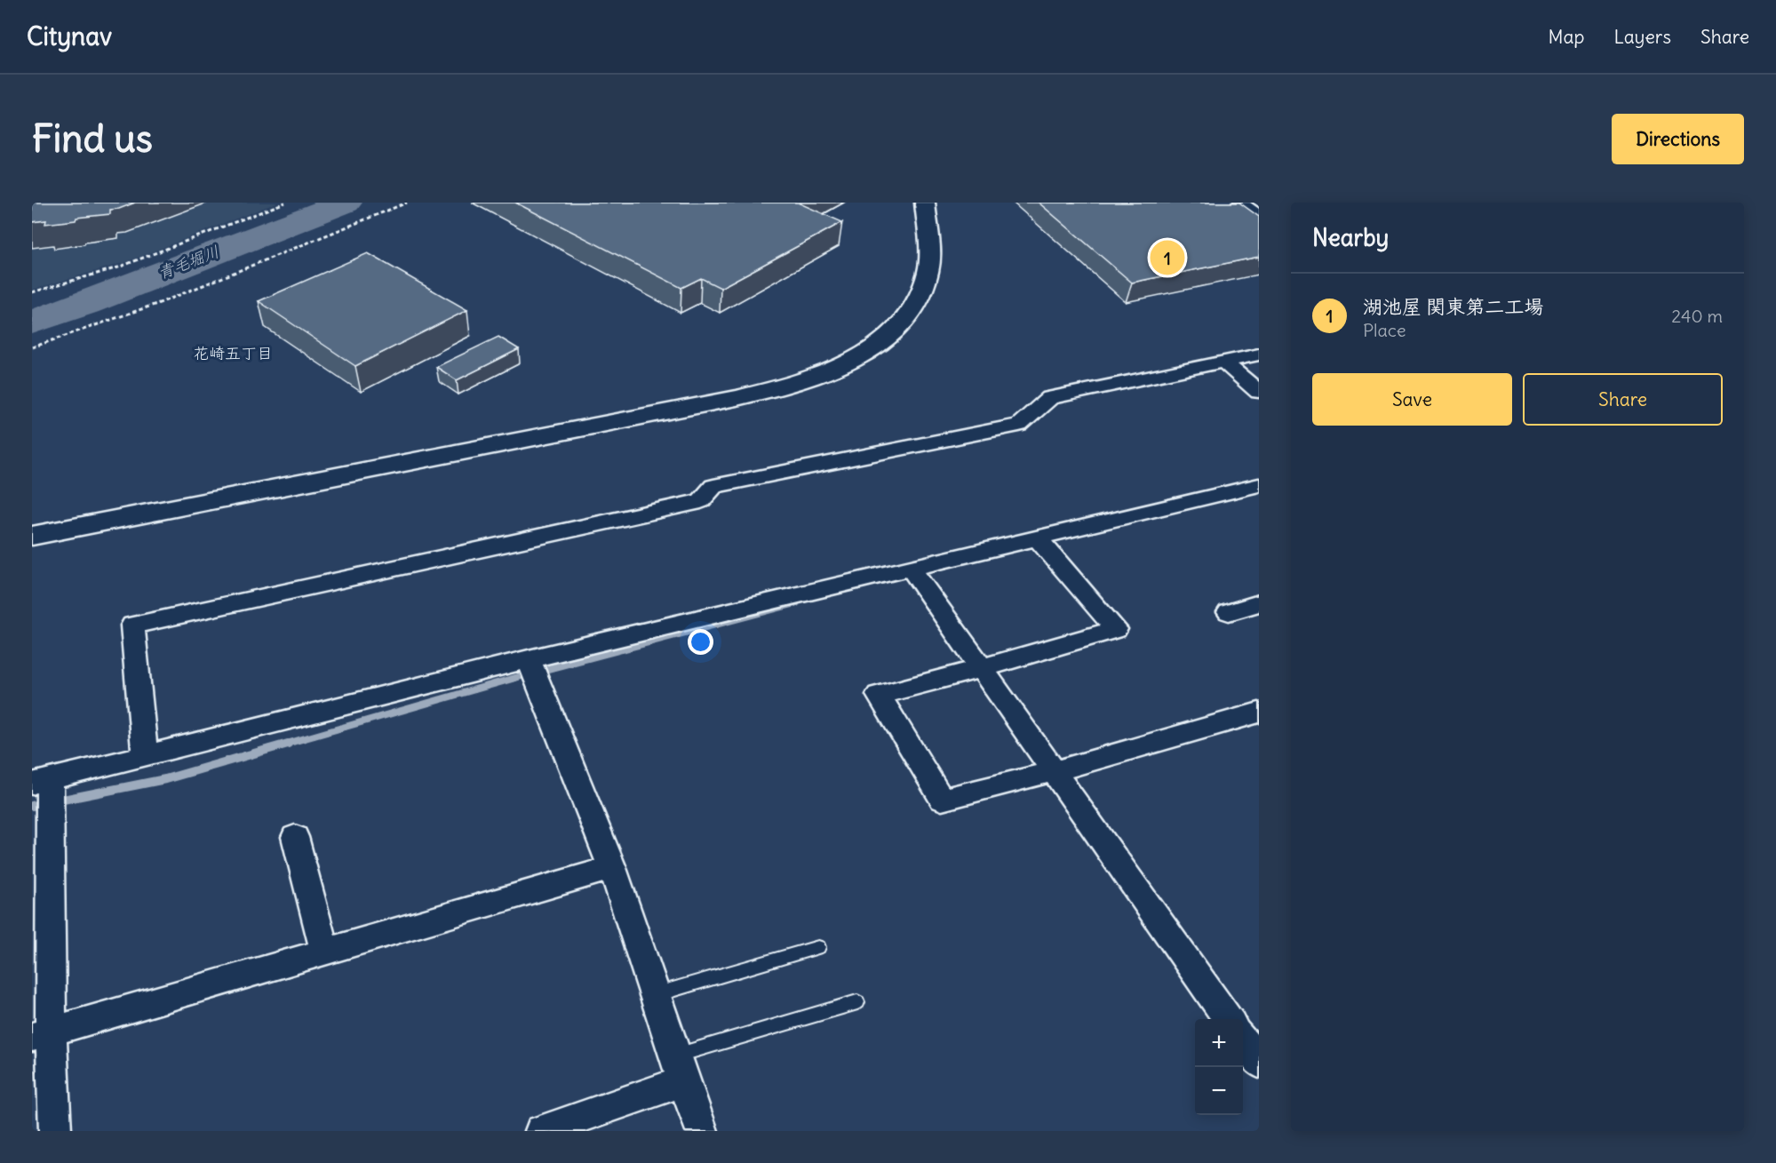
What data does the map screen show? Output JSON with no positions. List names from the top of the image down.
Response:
{
  "districts": ["花崎五丁目"],
  "water": ["青毛堀川"],
  "page": {
    "header": "Citynav",
    "nav": ["Map", "Layers", "Share"],
    "buttons": [
      "Directions",
      ["Save", "Share"]
    ],
    "title": "Find us",
    "heading": "Nearby",
    "pins": "1",
    "list": [
      {
        "mark": "1",
        "name": "湖池屋 関東第二工場",
        "note": "Place",
        "value": "240 m"
      }
    ],
    "map_buttons": ["+", "−"]
  }
}
